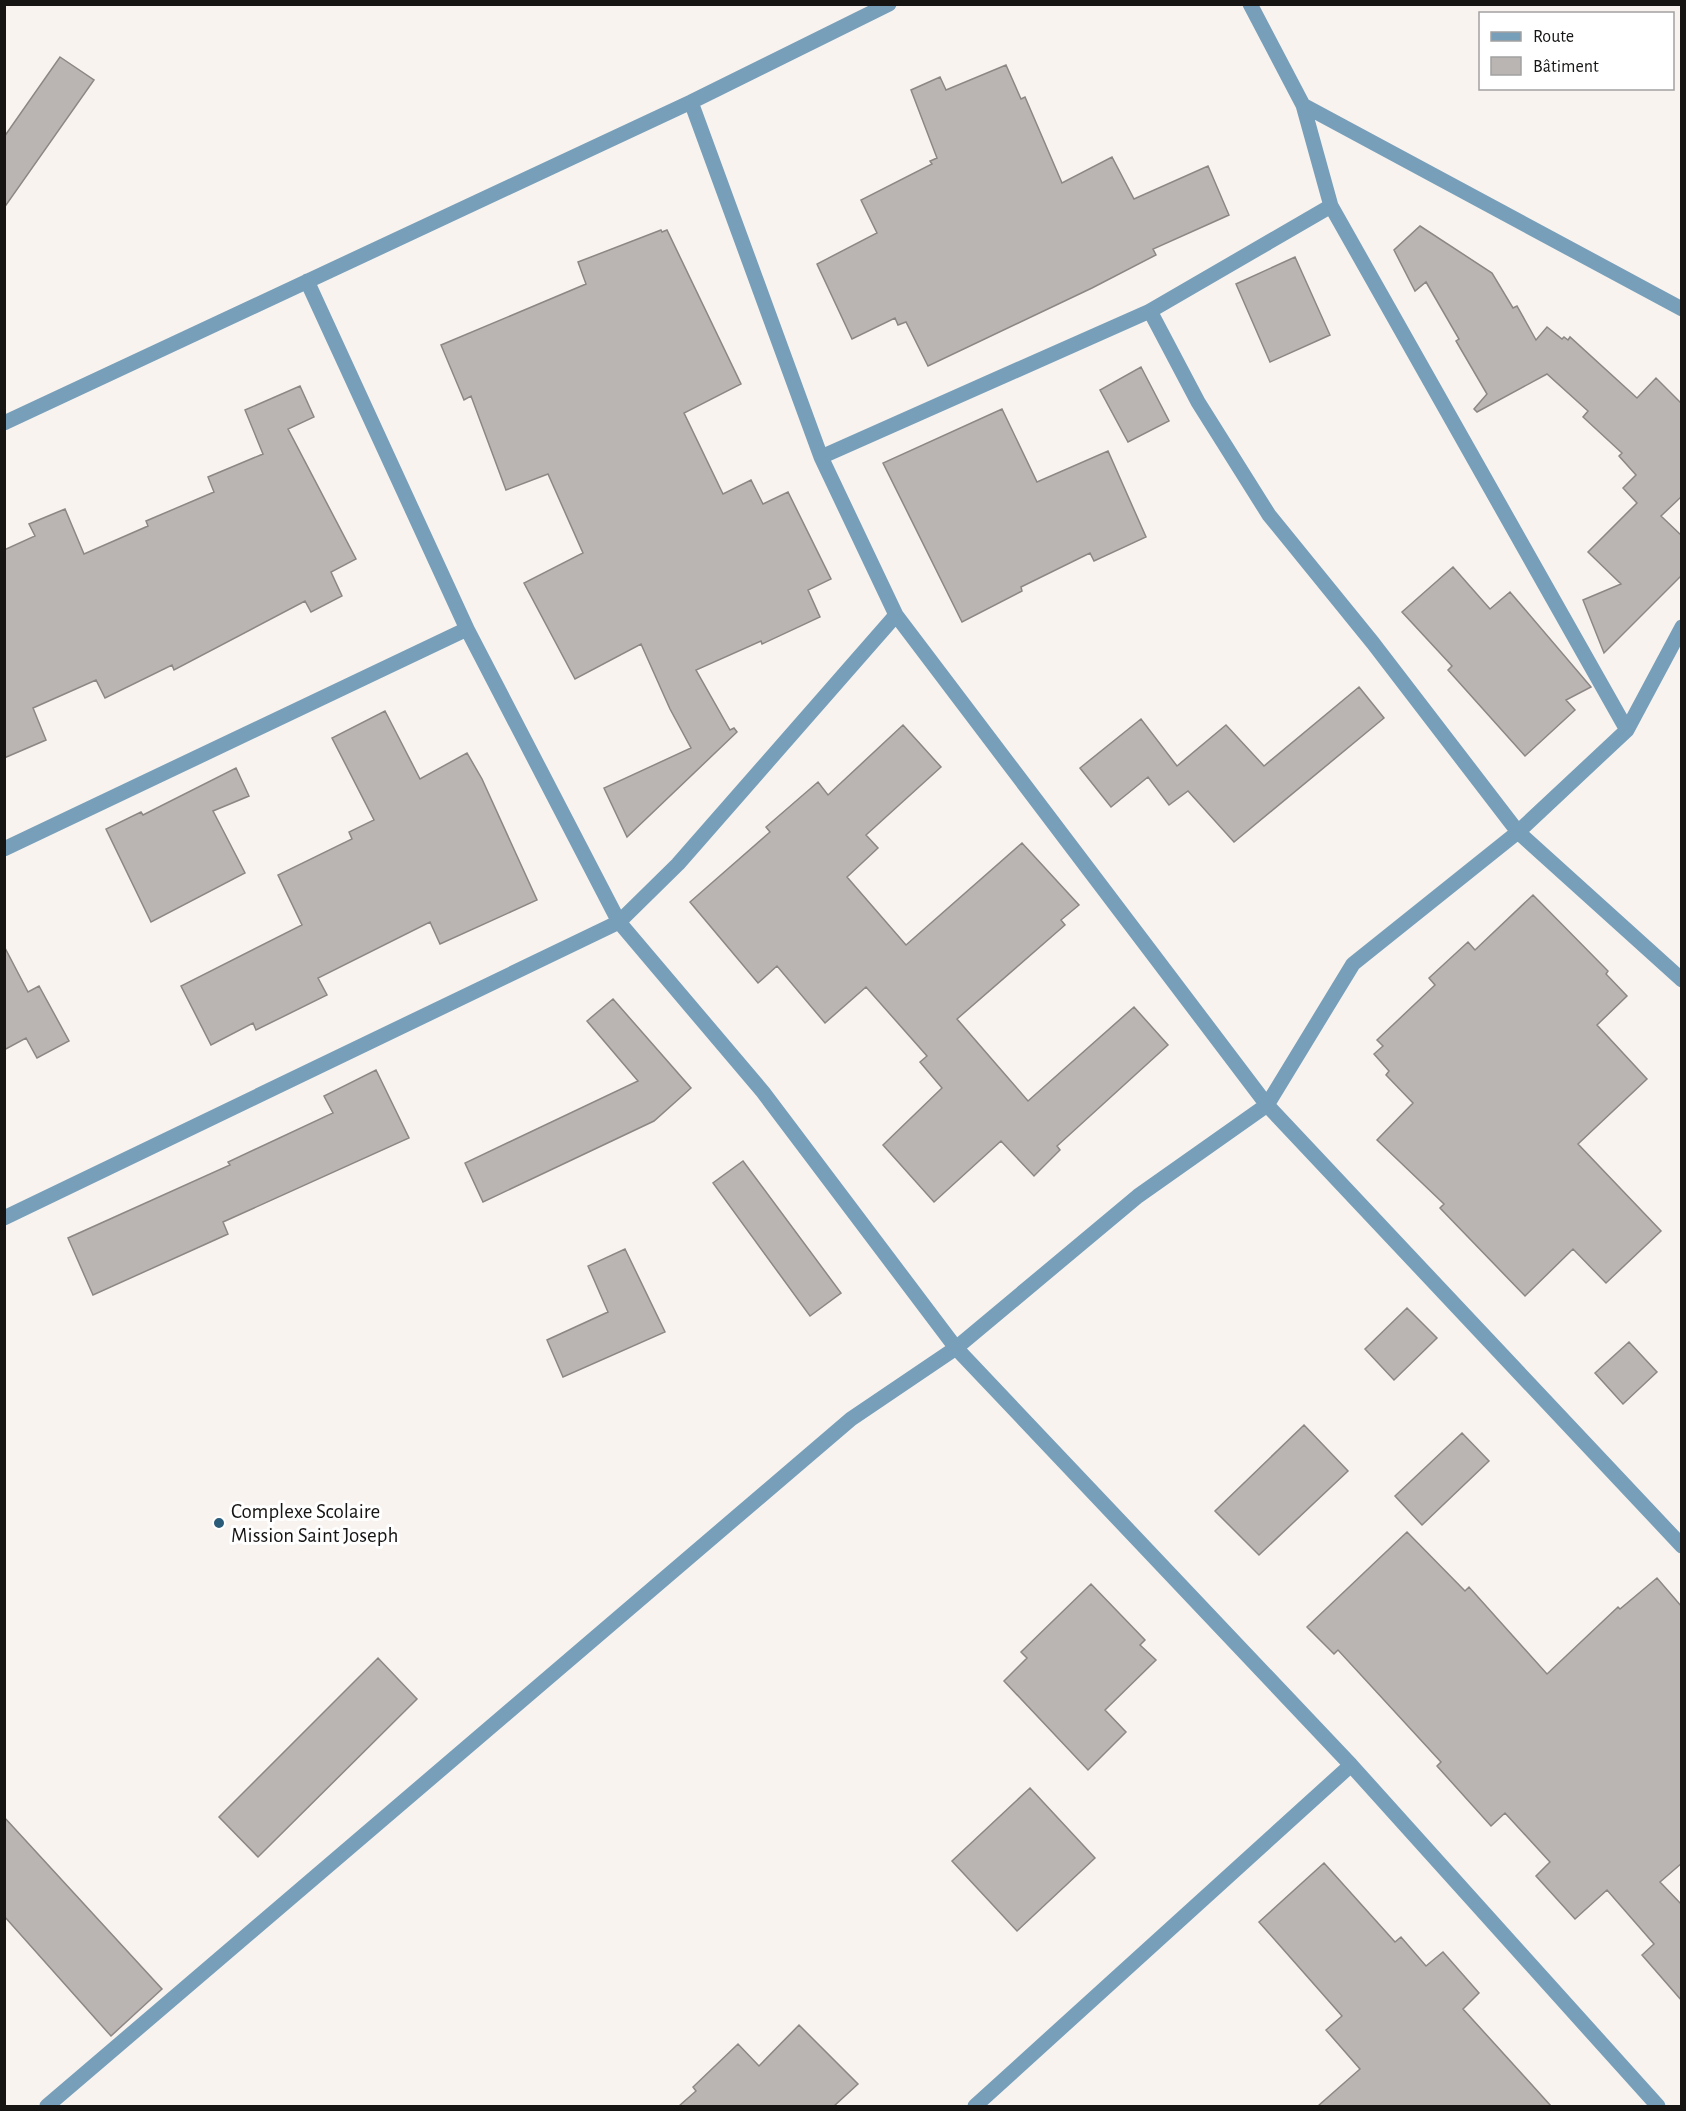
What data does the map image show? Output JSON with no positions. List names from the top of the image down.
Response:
{
  "places": ["Complexe Scolaire Mission Saint Joseph"],
  "legend": ["Route", "Bâtiment"]
}
